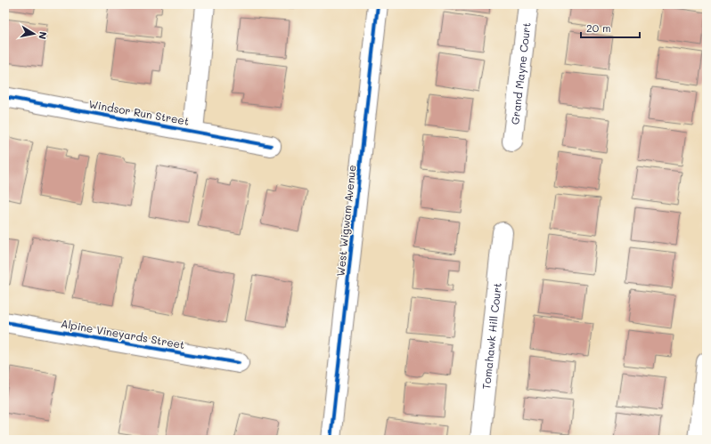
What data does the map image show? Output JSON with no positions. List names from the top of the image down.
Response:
{
  "streets": {
    "street": [
      "Grand Mayne Court",
      "Windsor Run Street",
      "West Wigwam Avenue",
      "Alpine Vineyards Street",
      "Tomahawk Hill Court"
    ]
  },
  "scale_bar": "20 m",
  "north": "right"
}
